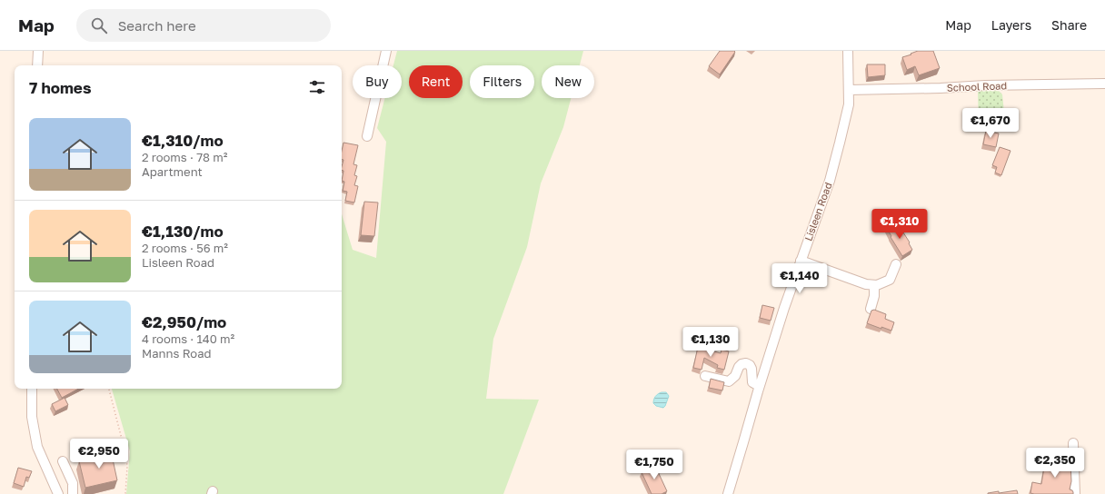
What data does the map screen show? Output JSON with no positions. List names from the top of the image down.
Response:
{
  "streets": {
    "street": ["School Road", "Lisleen Road"]
  },
  "crossings": [
    ["School Road", "Lisleen Road"]
  ],
  "page": {
    "header": "Map",
    "search": "Search here",
    "nav": ["Map", "Layers", "Share"],
    "chip": [
      "Buy",
      "Rent",
      "Filters",
      "New"
    ],
    "heading": "7 homes",
    "price": [
      "€1,670",
      "€1,310",
      "€1,140",
      "€1,130",
      "€2,950",
      "€2,350",
      "€1,750"
    ],
    "list": [
      {
        "name": "€1,310/mo",
        "note": "2 rooms · 78 m² · Apartment"
      },
      {
        "name": "€1,130/mo",
        "note": "2 rooms · 56 m² · Lisleen Road"
      },
      {
        "name": "€2,950/mo",
        "note": "4 rooms · 140 m² · Manns Road"
      }
    ]
  }
}
